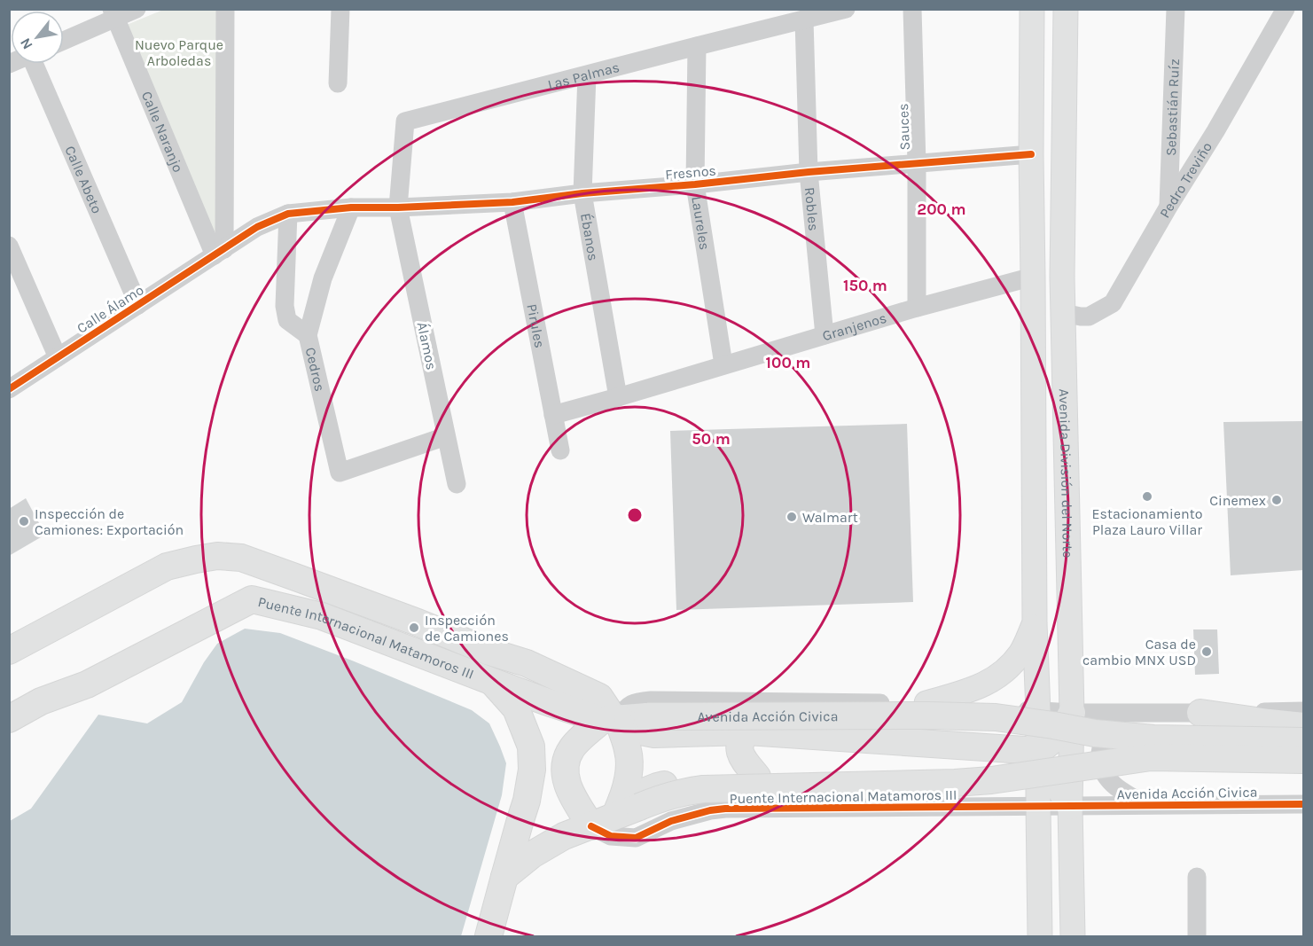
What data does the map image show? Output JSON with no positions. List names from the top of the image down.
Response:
{
  "streets": {
    "highway": ["Puente Internacional Matamoros III", "Avenida Acción Civica"],
    "main road": ["Avenida División del Norte"],
    "street": [
      "Las Palmas",
      "Sebastián Ruíz",
      "Sauces",
      "Calle Naranjo",
      "Fresnos",
      "Calle Abeto",
      "Pedro Treviño",
      "Robles",
      "Laureles",
      "Ébanos",
      "Calle Álamo",
      "Pirules",
      "Granjenos",
      "Álamos",
      "Cedros"
    ]
  },
  "crossings": [
    ["Las Palmas", "Fresnos"],
    ["Las Palmas", "Robles"],
    ["Las Palmas", "Laureles"],
    ["Las Palmas", "Ébanos"],
    ["Las Palmas", "Álamos"],
    ["Sebastián Ruíz", "Pedro Treviño"],
    ["Sauces", "Fresnos"],
    ["Sauces", "Granjenos"],
    ["Calle Naranjo", "Calle Álamo"],
    ["Fresnos", "Robles"],
    ["Fresnos", "Laureles"],
    ["Fresnos", "Ébanos"],
    ["Fresnos", "Calle Álamo"],
    ["Fresnos", "Pirules"],
    ["Fresnos", "Álamos"],
    ["Fresnos", "Cedros"],
    ["Calle Abeto", "Calle Álamo"],
    ["Pedro Treviño", "Avenida División del Norte"],
    ["Robles", "Granjenos"],
    ["Laureles", "Granjenos"],
    ["Ébanos", "Granjenos"],
    ["Pirules", "Granjenos"],
    ["Álamos", "Cedros"],
    ["Avenida División del Norte", "Puente Internacional Matamoros III"],
    ["Avenida División del Norte", "Avenida Acción Civica"],
    ["Puente Internacional Matamoros III", "Avenida Acción Civica"]
  ],
  "parks": ["Nuevo Parque Arboledas"],
  "places": [
    "Estacionamiento Plaza Lauro Villar",
    "Cinemex",
    "Walmart",
    "Inspección de Camiones: Exportación",
    "Inspección de Camiones",
    "Casa de cambio MNX USD"
  ],
  "north": "bottom left",
  "rings": [
    "200 m",
    "150 m",
    "100 m",
    "50 m"
  ]
}
